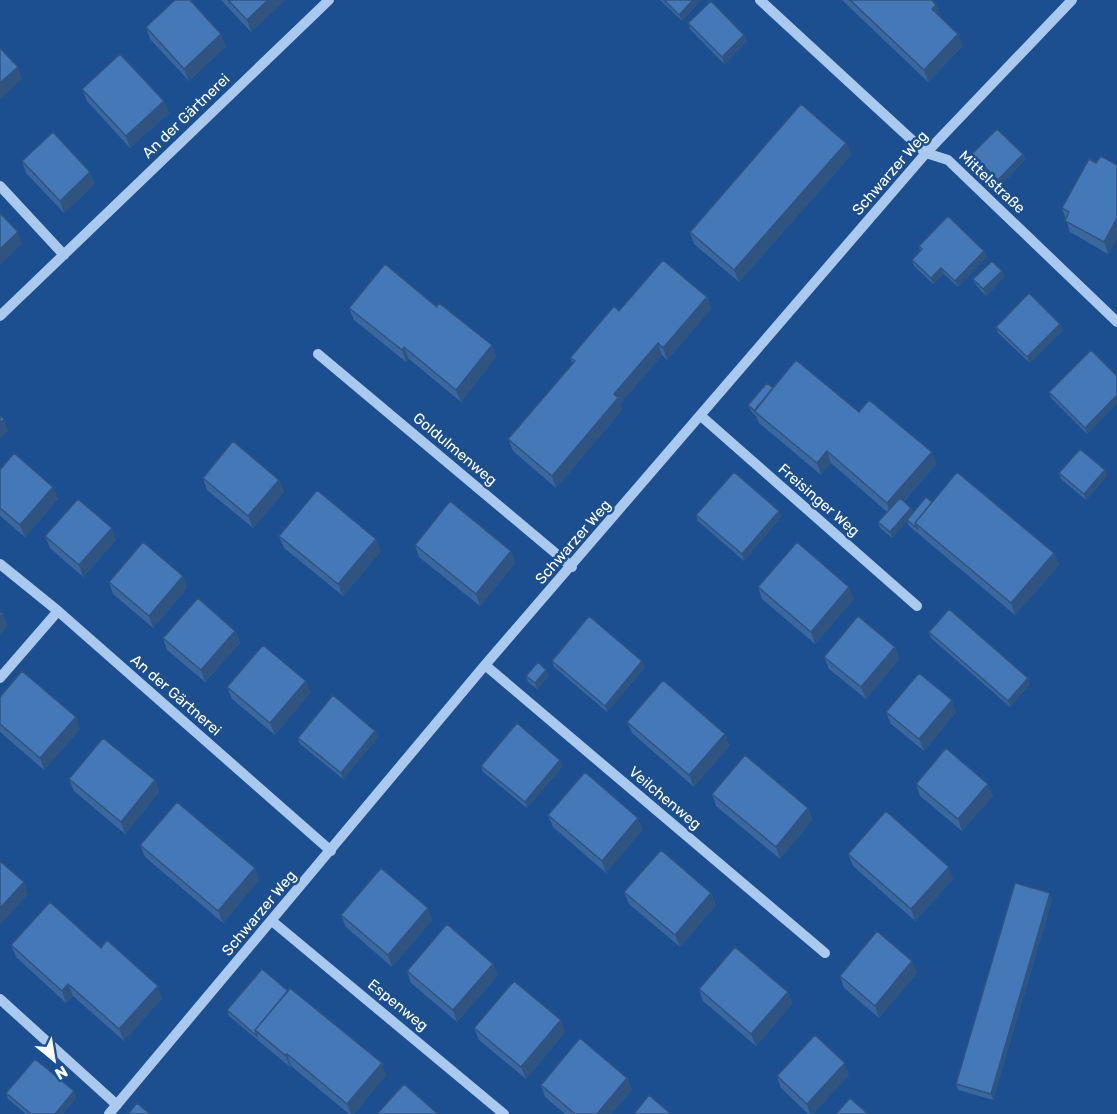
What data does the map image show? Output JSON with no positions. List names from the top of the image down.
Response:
{
  "streets": {
    "street": [
      "An der Gärtnerei",
      "Schwarzer Weg",
      "Mittelstraße",
      "Goldulmenweg",
      "Freisinger Weg",
      "Veilchenweg",
      "Espenweg"
    ]
  },
  "crossings": [
    ["An der Gärtnerei", "Schwarzer Weg"],
    ["Schwarzer Weg", "Mittelstraße"],
    ["Schwarzer Weg", "Goldulmenweg"],
    ["Schwarzer Weg", "Freisinger Weg"],
    ["Schwarzer Weg", "Veilchenweg"],
    ["Schwarzer Weg", "Espenweg"]
  ],
  "north": "bottom right"
}
